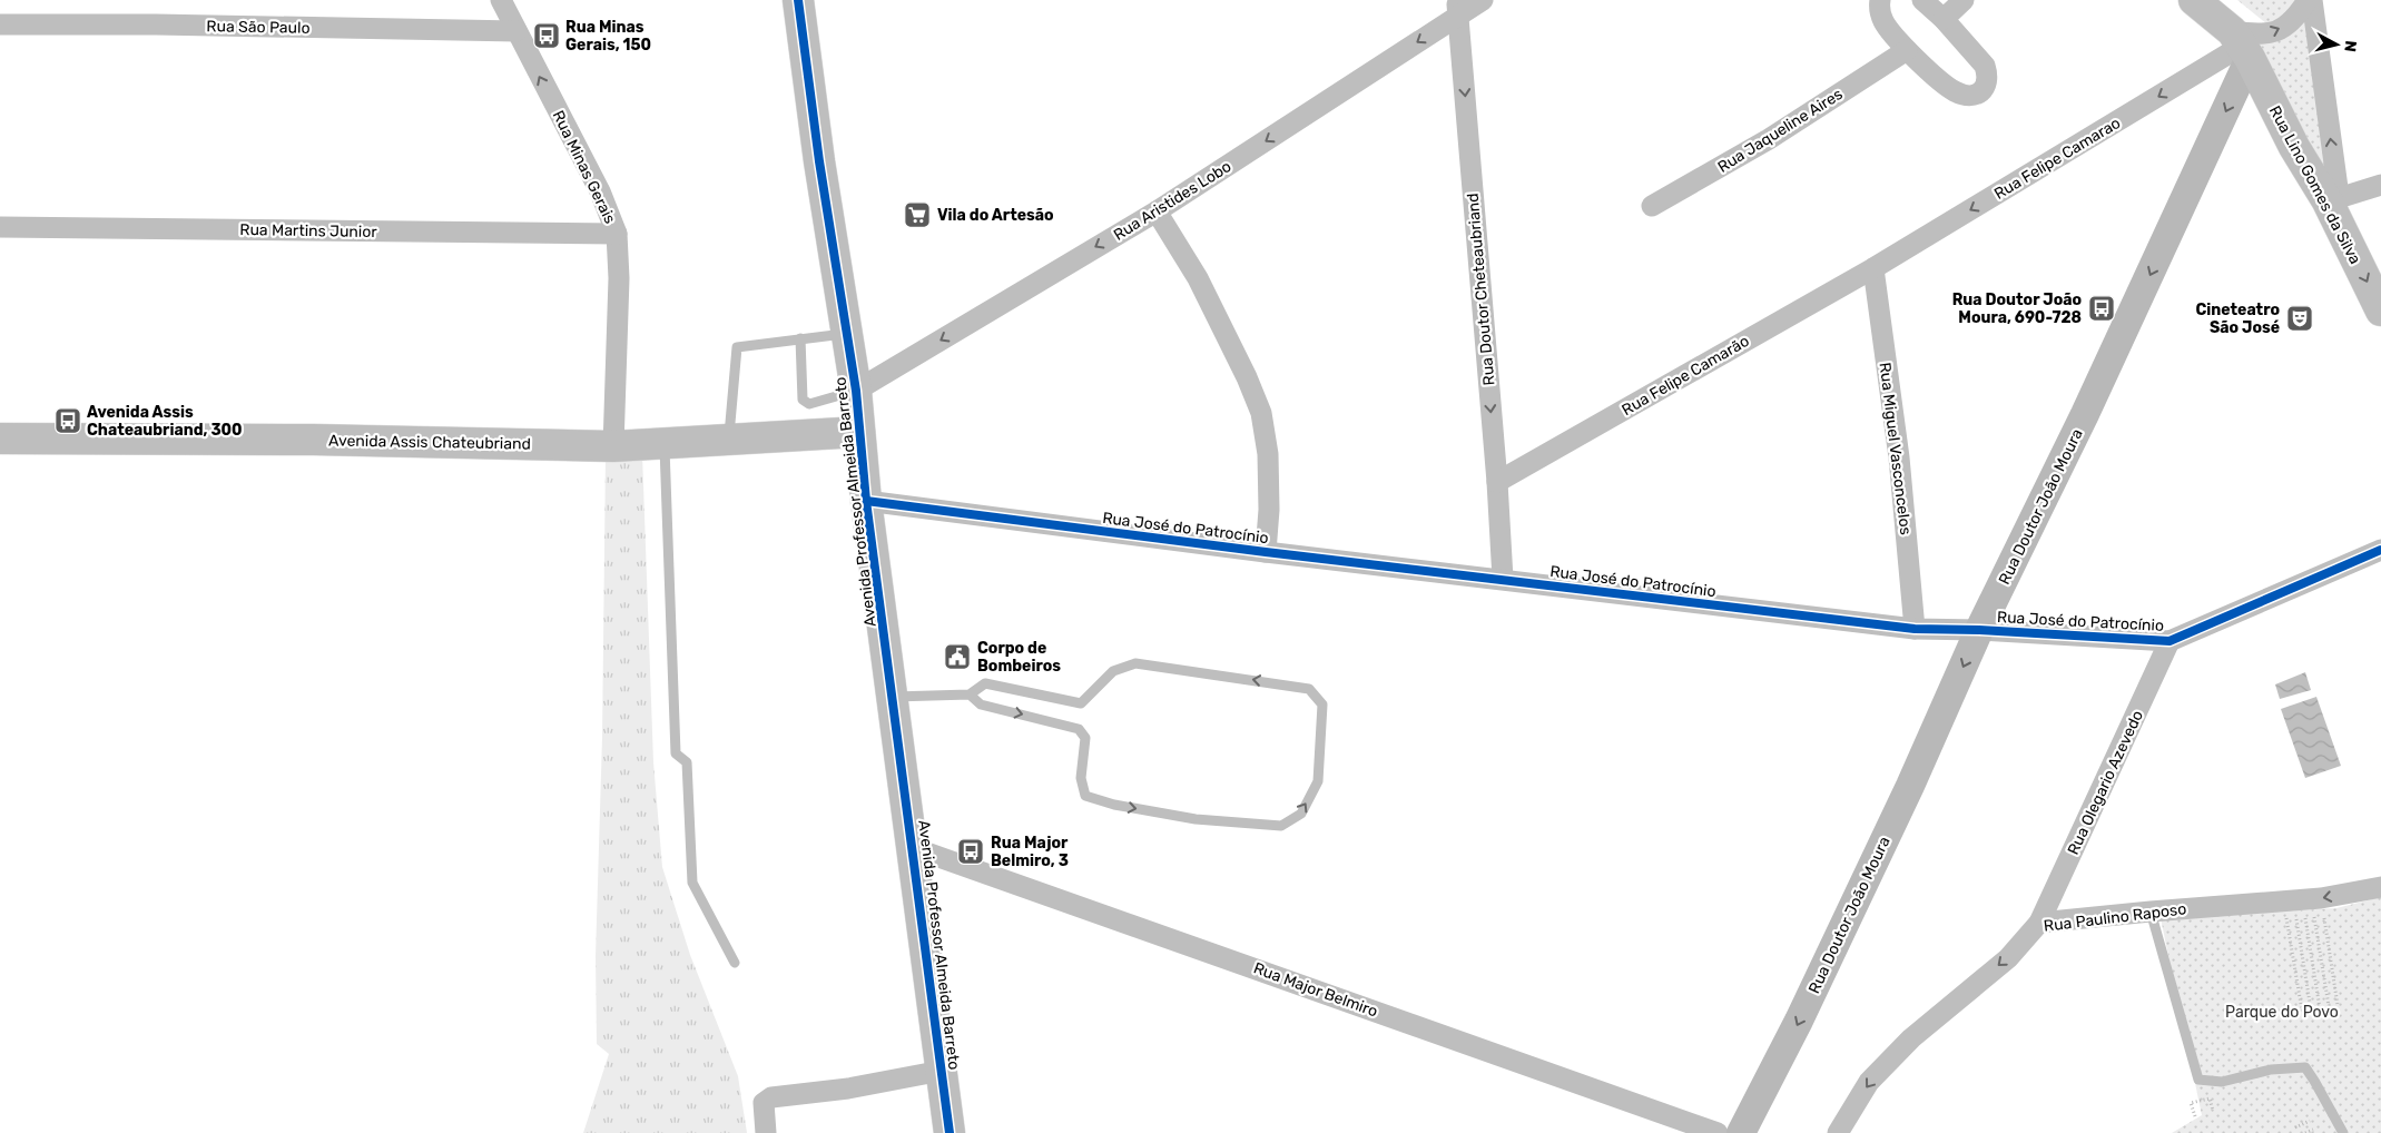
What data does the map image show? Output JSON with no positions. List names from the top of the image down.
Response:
{
  "streets": {
    "main road": [
      "Rua Lino Gomes da Silva",
      "Avenida Assis Chateubriand",
      "Avenida Professor Almeida Barreto",
      "Rua Doutor João Moura"
    ],
    "street": [
      "Rua São Paulo",
      "Rua Jaqueline Aires",
      "Rua Felipe Camarao",
      "Rua Minas Gerais",
      "Rua Aristides Lobo",
      "Rua Martins Junior",
      "Rua Doutor Cheteaubriand",
      "Rua Felipe Camarão",
      "Rua Miguel Vasconcelos",
      "Rua José do Patrocínio",
      "Rua Olegario Azevedo",
      "Rua Paulino Raposo",
      "Rua Major Belmiro"
    ]
  },
  "crossings": [
    ["Rua São Paulo", "Rua Minas Gerais"],
    ["Rua Felipe Camarao", "Rua Lino Gomes da Silva"],
    ["Rua Felipe Camarao", "Rua Felipe Camarão"],
    ["Rua Felipe Camarao", "Rua Miguel Vasconcelos"],
    ["Rua Felipe Camarao", "Rua Doutor João Moura"],
    ["Rua Minas Gerais", "Rua Martins Junior"],
    ["Rua Minas Gerais", "Avenida Assis Chateubriand"],
    ["Rua Lino Gomes da Silva", "Rua Doutor João Moura"],
    ["Rua Aristides Lobo", "Rua Doutor Cheteaubriand"],
    ["Rua Aristides Lobo", "Avenida Professor Almeida Barreto"],
    ["Rua Doutor Cheteaubriand", "Rua Felipe Camarão"],
    ["Rua Doutor Cheteaubriand", "Rua José do Patrocínio"],
    ["Rua Felipe Camarão", "Rua Miguel Vasconcelos"],
    ["Avenida Assis Chateubriand", "Avenida Professor Almeida Barreto"],
    ["Rua Miguel Vasconcelos", "Rua José do Patrocínio"],
    ["Avenida Professor Almeida Barreto", "Rua José do Patrocínio"],
    ["Avenida Professor Almeida Barreto", "Rua Major Belmiro"],
    ["Rua Doutor João Moura", "Rua José do Patrocínio"],
    ["Rua José do Patrocínio", "Rua Olegario Azevedo"],
    ["Rua Olegario Azevedo", "Rua Paulino Raposo"]
  ],
  "one_way": [
    "Rua Felipe Camarao",
    "Rua Minas Gerais",
    "Rua Lino Gomes da Silva",
    "Rua Aristides Lobo",
    "Rua Doutor Cheteaubriand",
    "Rua Doutor João Moura",
    "Rua Paulino Raposo"
  ],
  "parks": ["Parque do Povo"],
  "places": {
    "bus stop": [
      "Rua Minas Gerais, 150",
      "Rua Doutor João Moura, 690-728",
      "Avenida Assis Chateaubriand, 300",
      "Rua Major Belmiro, 3"
    ],
    "supermarket": ["Vila do Artesão"],
    "theatre": ["Cineteatro São José"],
    "public building": ["Corpo de Bombeiros"]
  },
  "north": "right"
}
